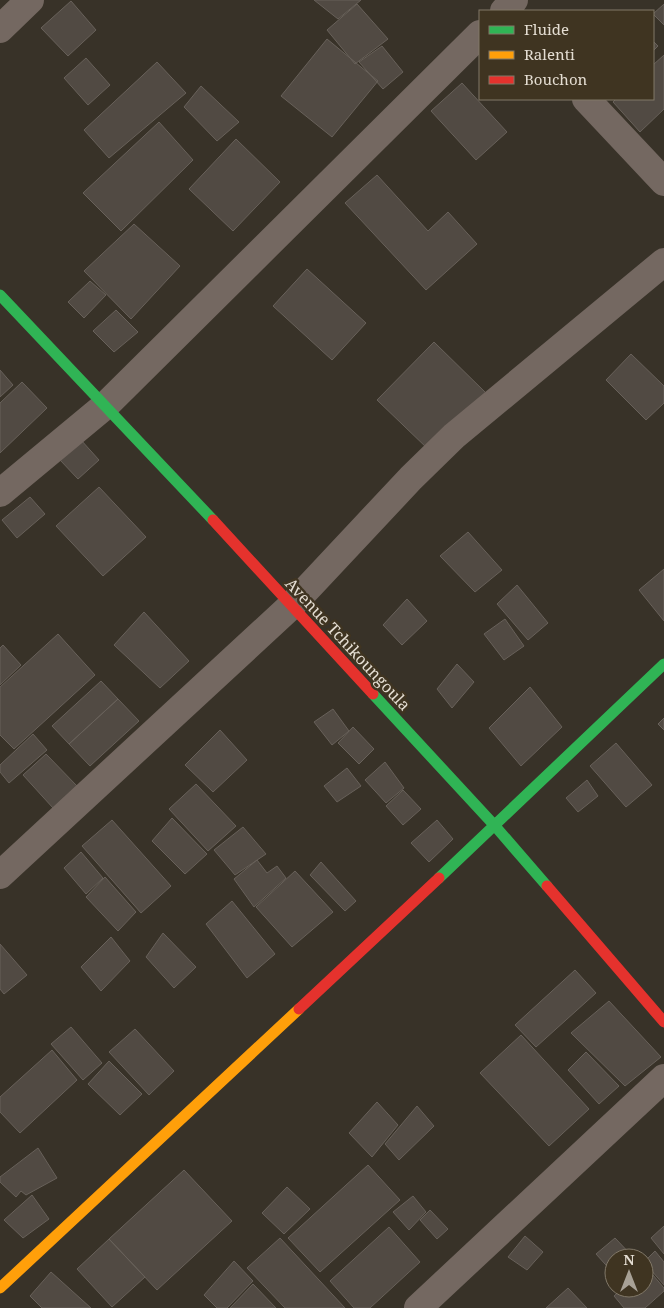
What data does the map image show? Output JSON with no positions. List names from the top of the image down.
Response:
{
  "streets": {
    "street": ["Avenue Tchikoungoula"]
  },
  "legend": ["Fluide", "Ralenti", "Bouchon"],
  "north": "top"
}
